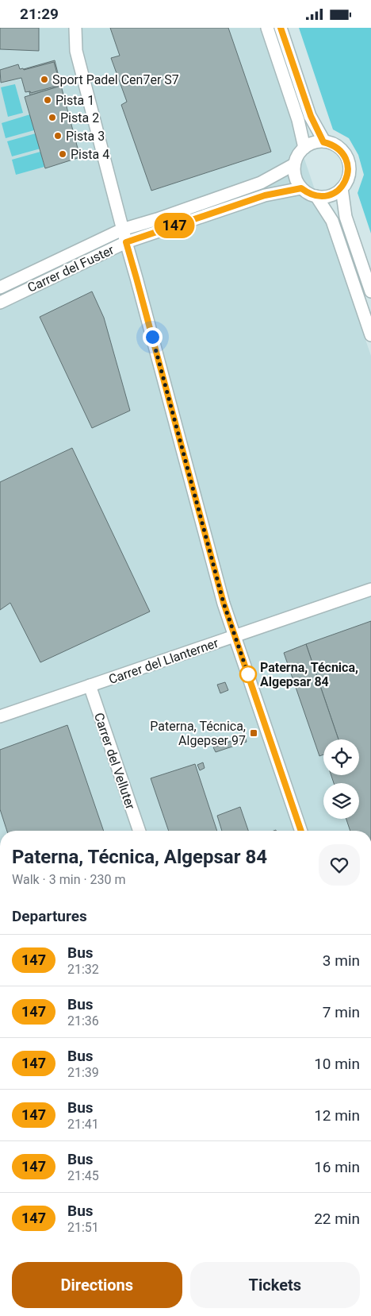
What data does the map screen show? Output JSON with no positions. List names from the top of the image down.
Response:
{
  "streets": {
    "street": ["Carrer del Fuster", "Carrer del Llanterner", "Carrer del Velluter"]
  },
  "crossings": [
    ["Carrer del Llanterner", "Carrer del Velluter"]
  ],
  "places": {
    "other": [
      "Sport Padel Cen7er S7",
      "Pista 1",
      "Pista 2",
      "Pista 3",
      "Pista 4",
      "Paterna, Técnica, Algepsar 84"
    ],
    "transit": ["Paterna, Técnica, Algepser 97"]
  },
  "lines": ["bus line 147"],
  "page": {
    "status": "21:29",
    "on_map": "147",
    "heading": [
      ["Paterna, Técnica, Algepsar 84", "Walk · 3 min · 230 m"],
      "Departures"
    ],
    "list": [
      {
        "mark": "147",
        "name": "Bus",
        "note": "21:32",
        "value": "3 min"
      },
      {
        "mark": "147",
        "name": "Bus",
        "note": "21:36",
        "value": "7 min"
      },
      {
        "mark": "147",
        "name": "Bus",
        "note": "21:39",
        "value": "10 min"
      },
      {
        "mark": "147",
        "name": "Bus",
        "note": "21:41",
        "value": "12 min"
      },
      {
        "mark": "147",
        "name": "Bus",
        "note": "21:45",
        "value": "16 min"
      },
      {
        "mark": "147",
        "name": "Bus",
        "note": "21:51",
        "value": "22 min"
      }
    ],
    "buttons": ["Directions", "Tickets"]
  }
}
